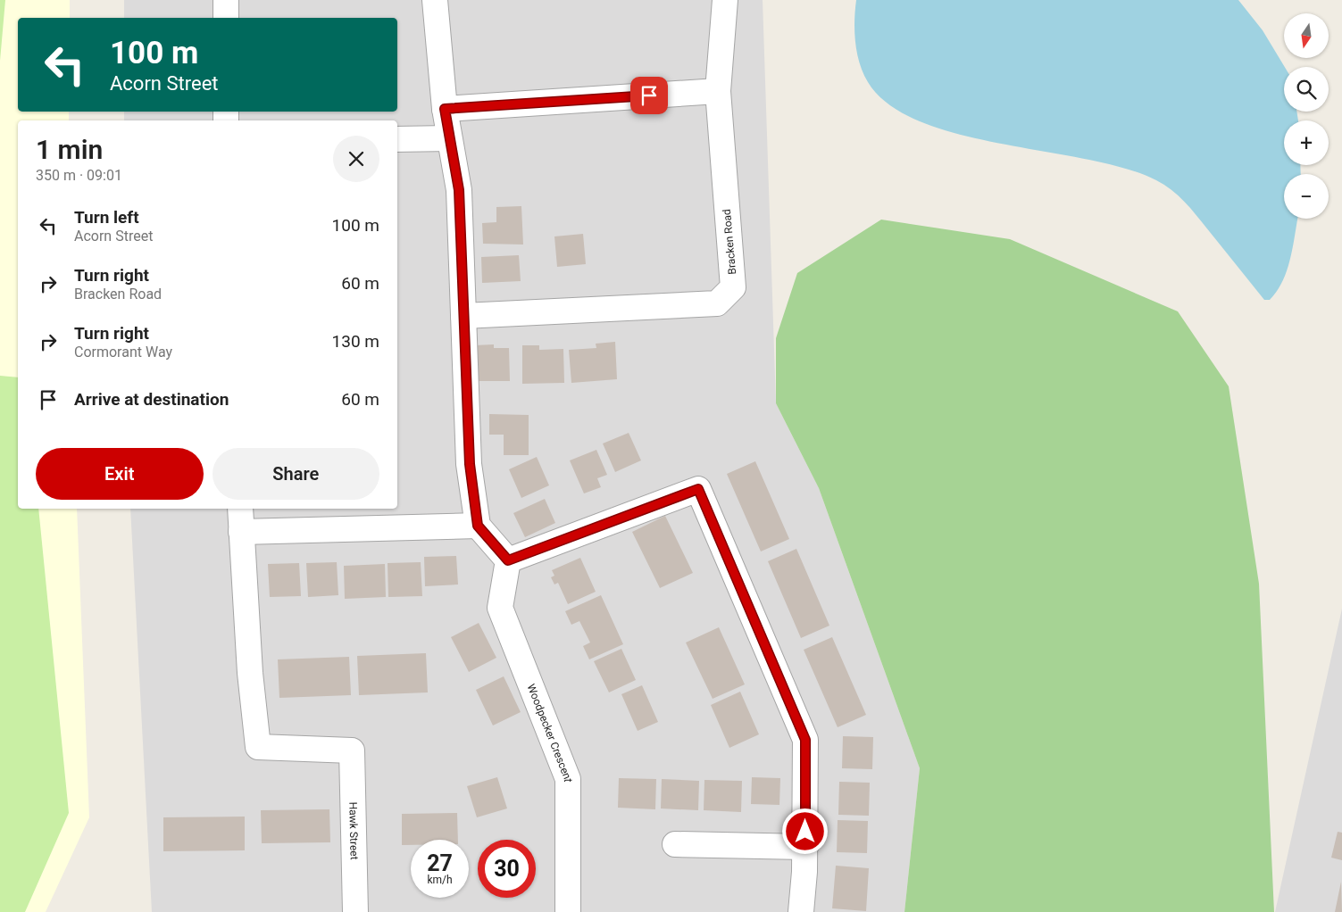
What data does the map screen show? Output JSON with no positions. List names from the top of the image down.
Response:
{
  "streets": {
    "street": ["Bracken Road", "Woodpecker Crescent", "Hawk Street"]
  },
  "north": "bottom",
  "page": {
    "map_buttons": ["+", "−"],
    "turn": ["100 m", "Acorn Street"],
    "heading": ["1 min", "350 m · 09:01"],
    "list": [
      {
        "name": "Turn left",
        "note": "Acorn Street",
        "value": "100 m"
      },
      {
        "name": "Turn right",
        "note": "Bracken Road",
        "value": "60 m"
      },
      {
        "name": "Turn right",
        "note": "Cormorant Way",
        "value": "130 m"
      },
      {
        "name": "Arrive at destination",
        "value": "60 m"
      }
    ],
    "buttons": ["Exit", "Share"],
    "speed": "27 km/h",
    "limit": "30"
  }
}
